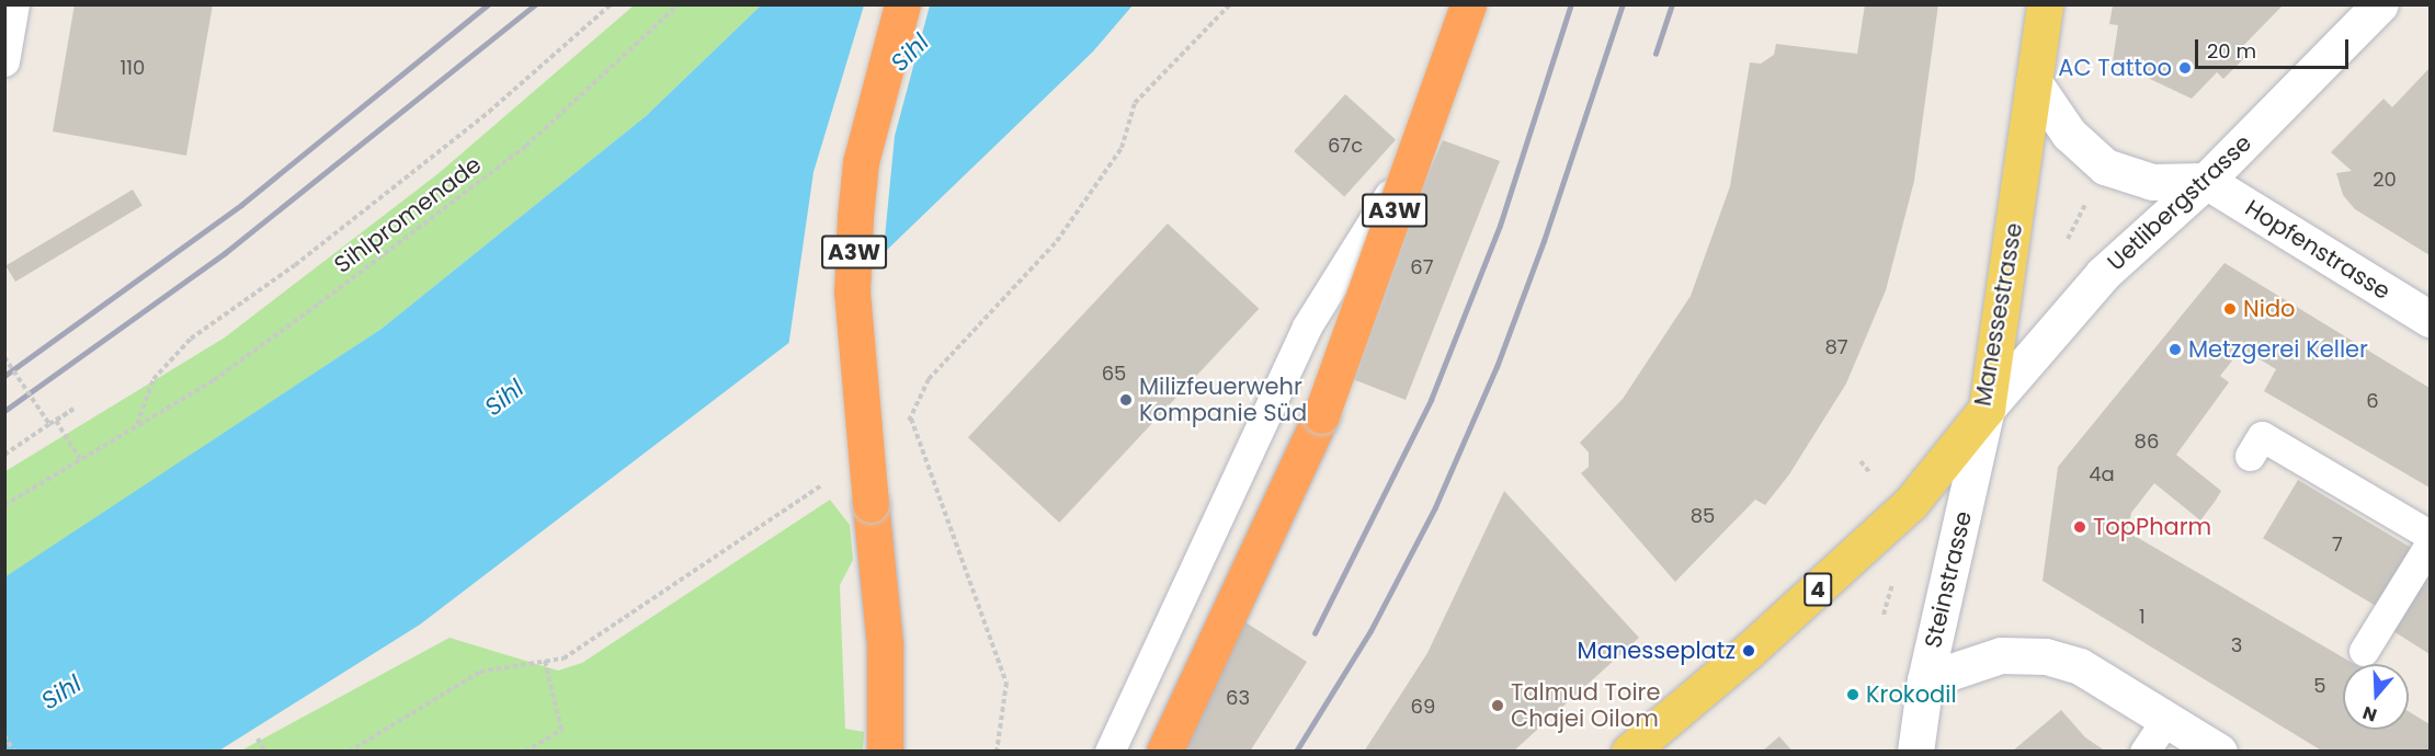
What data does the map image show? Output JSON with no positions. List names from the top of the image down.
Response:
{
  "streets": {
    "highway": ["A3W"],
    "main road": ["Manessestrasse", "4"],
    "street": ["Uetlibergstrasse", "Hopfenstrasse", "Steinstrasse"],
    "path": ["Sihlpromenade"]
  },
  "crossings": [
    ["Uetlibergstrasse", "Hopfenstrasse"],
    ["Uetlibergstrasse", "Manessestrasse"],
    ["Uetlibergstrasse", "Steinstrasse"],
    ["Manessestrasse", "Steinstrasse"]
  ],
  "water": ["Sihl"],
  "places": [
    "AC Tattoo",
    "Nido",
    "Metzgerei Keller",
    "Milizfeuerwehr Kompanie Süd",
    "TopPharm",
    "Manesseplatz",
    "Krokodil",
    "Talmud Toire Chajei Oilom"
  ],
  "house_numbers": [
    "110",
    "67c",
    "20",
    "67",
    "87",
    "65",
    "6",
    "86",
    "4a",
    "85",
    "7",
    "1",
    "3",
    "5",
    "63",
    "69"
  ],
  "scale_bar": "20 m",
  "north": "bottom"
}
